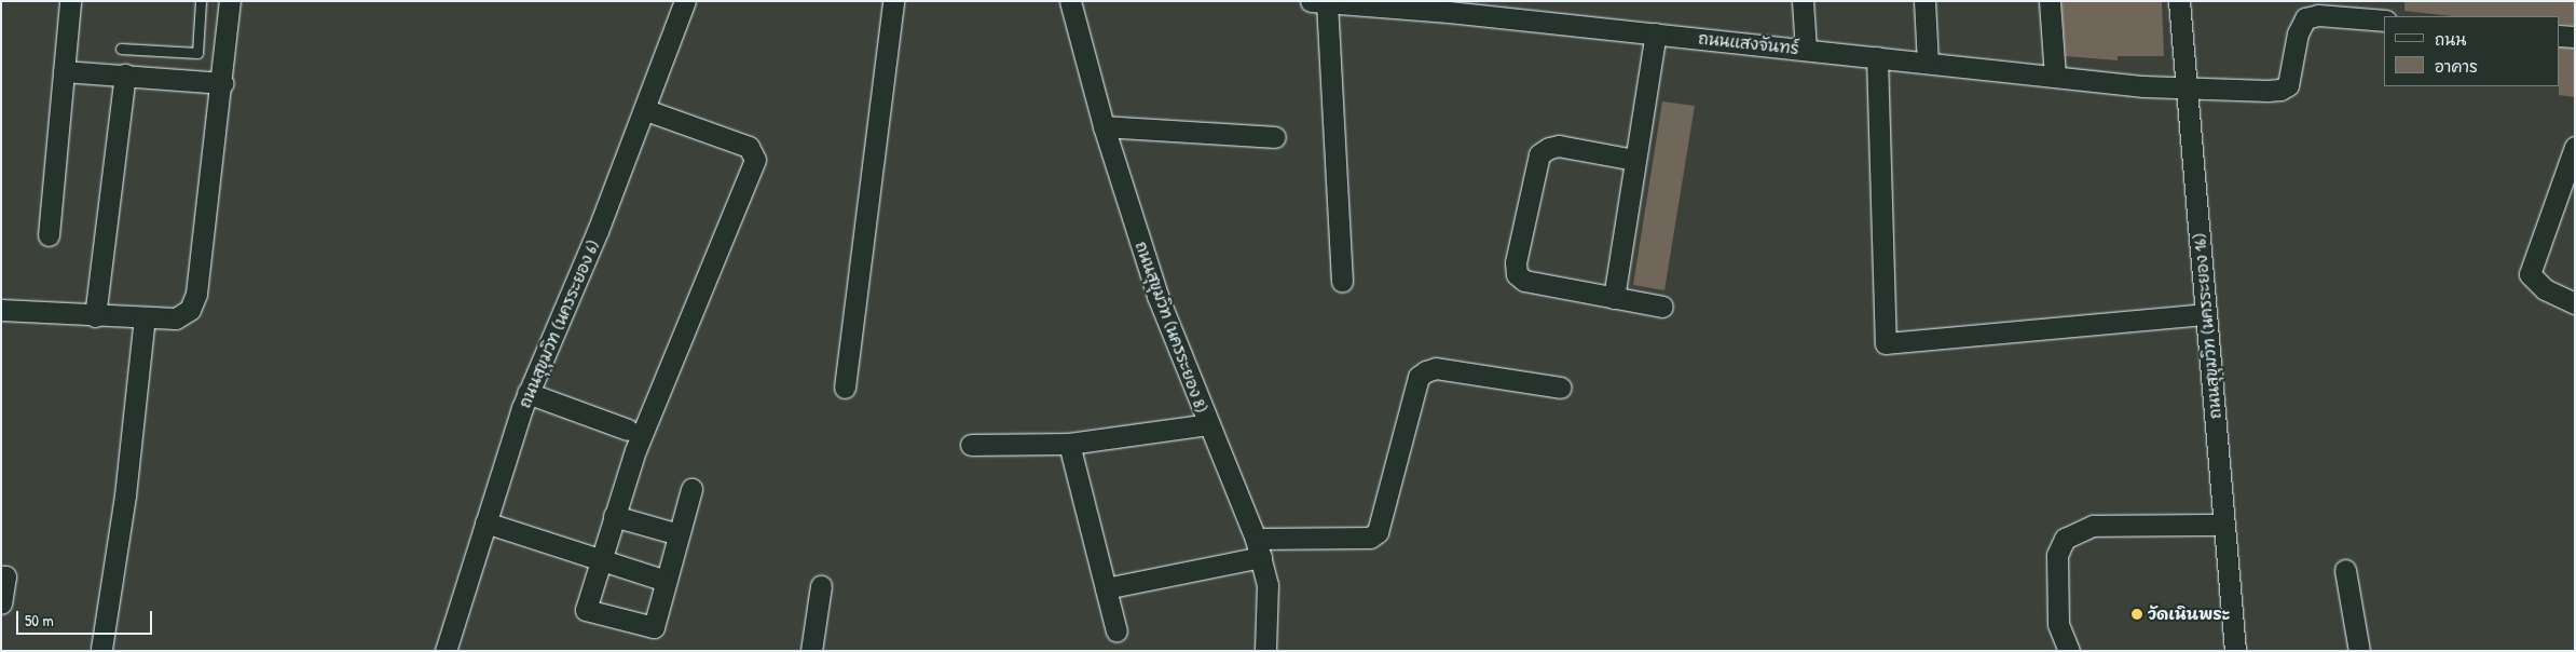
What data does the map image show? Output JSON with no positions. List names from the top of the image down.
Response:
{
  "streets": {
    "street": [
      "ถนนแสงจันทร์",
      "ถนนสุขุมวิท (นครระยอง 6)",
      "ถนนสุขุมวิท (นครระยอง 16)",
      "ถนนสุขุมวิท (นครระยอง 8)"
    ]
  },
  "crossings": [
    ["ถนนแสงจันทร์", "ถนนสุขุมวิท (นครระยอง 16)"]
  ],
  "places": ["วัดเนินพระ"],
  "legend": ["ถนน", "อาคาร"],
  "scale_bar": "50 m"
}
